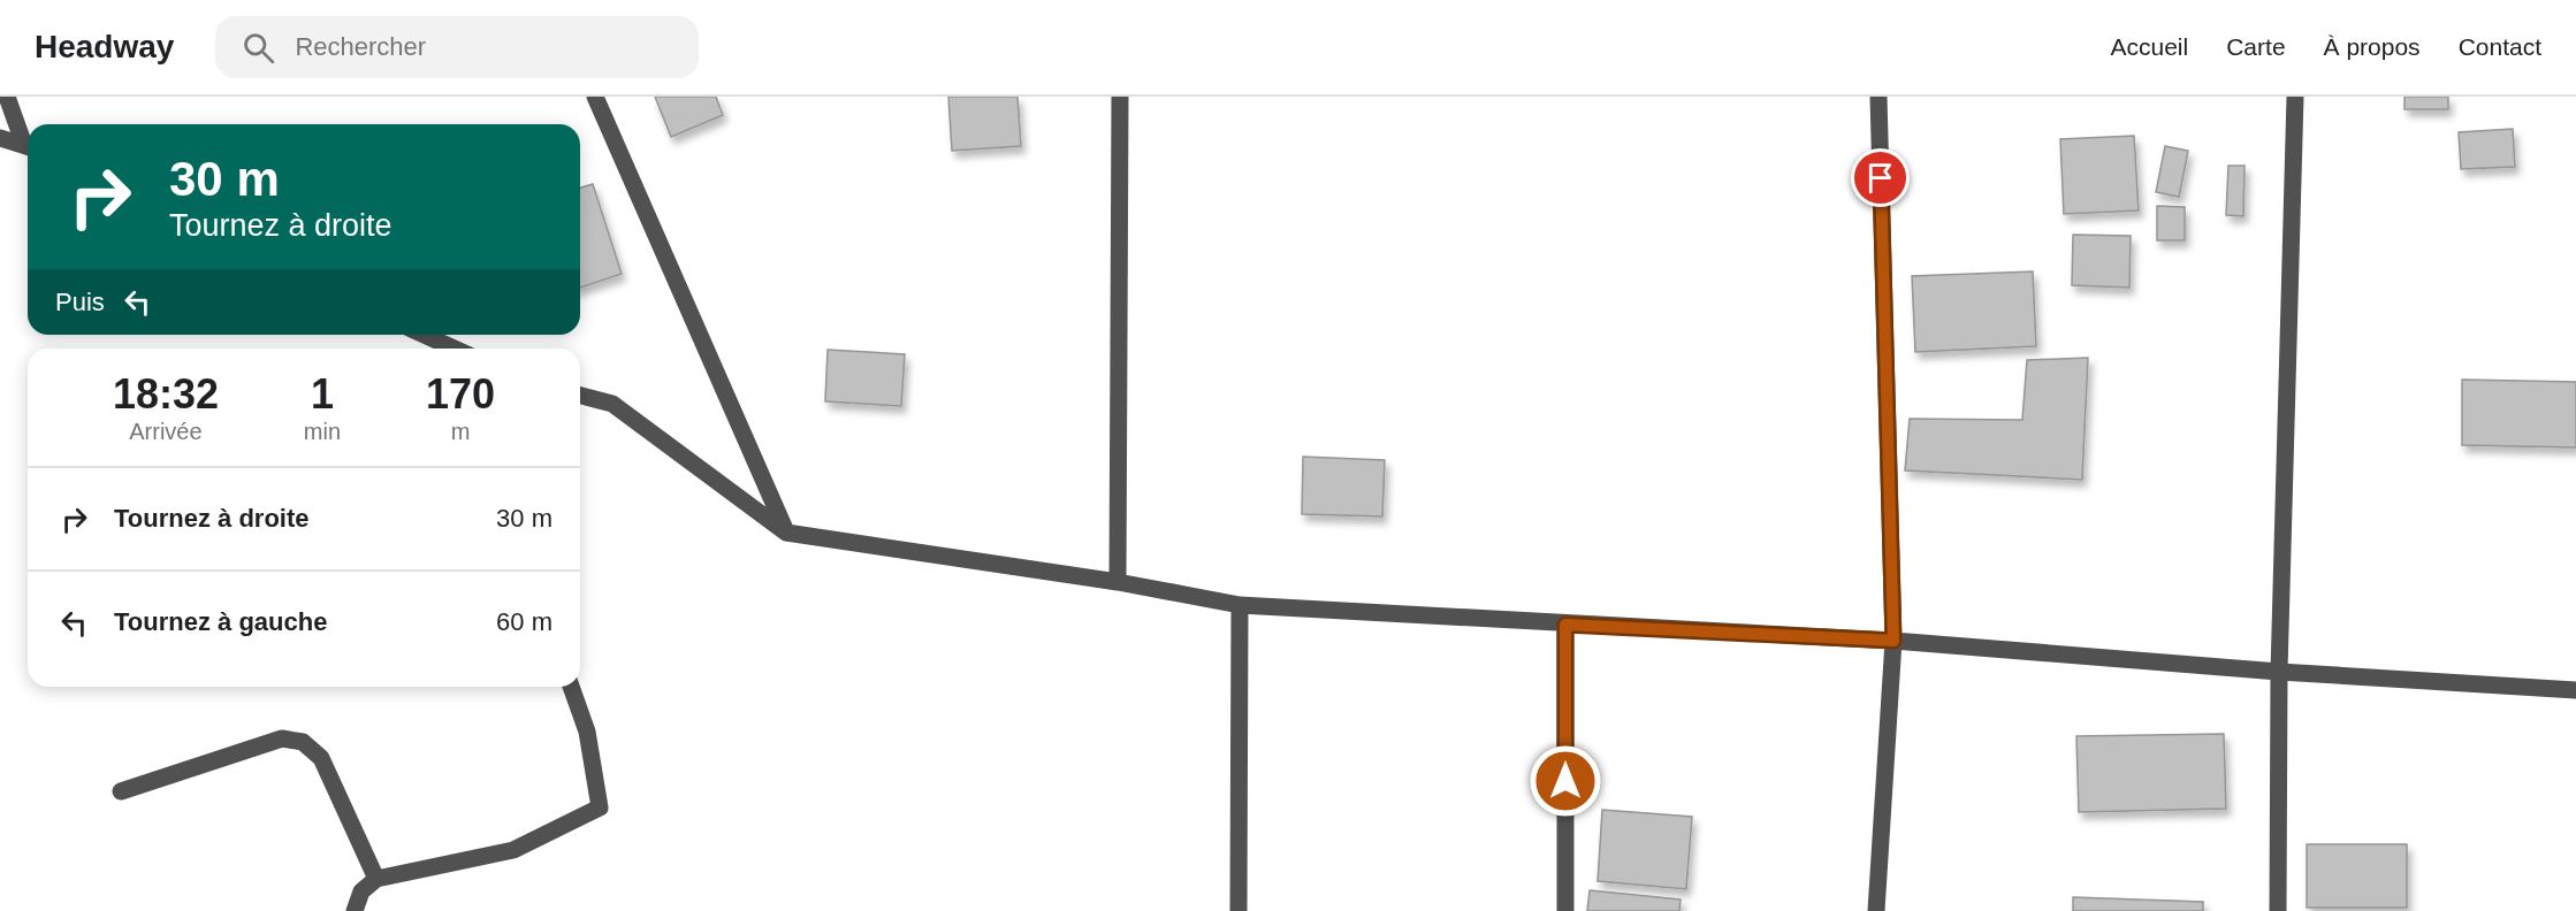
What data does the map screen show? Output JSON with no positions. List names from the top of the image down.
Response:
{
  "page": {
    "header": "Headway",
    "search": "Rechercher",
    "nav": [
      "Accueil",
      "Carte",
      "À propos",
      "Contact"
    ],
    "turn": ["30 m", "Tournez à droite"],
    "then": "Puis",
    "eta": [
      "18:32",
      "Arrivée",
      "1",
      "min",
      "170",
      "m"
    ],
    "list": [
      {
        "name": "Tournez à droite",
        "value": "30 m"
      },
      {
        "name": "Tournez à gauche",
        "value": "60 m"
      }
    ]
  }
}
